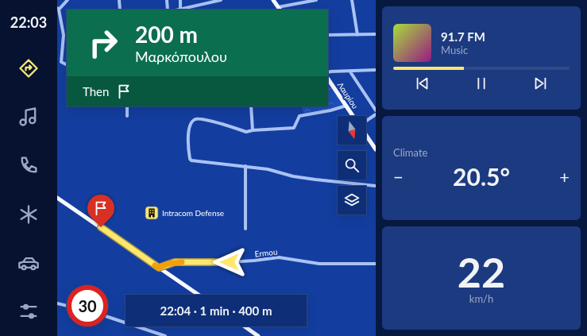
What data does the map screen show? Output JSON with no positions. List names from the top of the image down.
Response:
{
  "streets": {
    "main road": ["Λαυρίου"],
    "street": ["Ermou"]
  },
  "places": {
    "building": ["Intracom Defense"]
  },
  "north": "bottom",
  "page": {
    "tabs": "22:03",
    "turn": ["200 m", "Μαρκόπουλου"],
    "song": ["91.7 FM", "Music"],
    "then": "Then",
    "tile": [
      "Climate",
      ["22", "km/h"]
    ],
    "heat": ["−", "20.5°", "+"],
    "limit": "30",
    "trip": "22:04 · 1 min · 400 m"
  }
}
